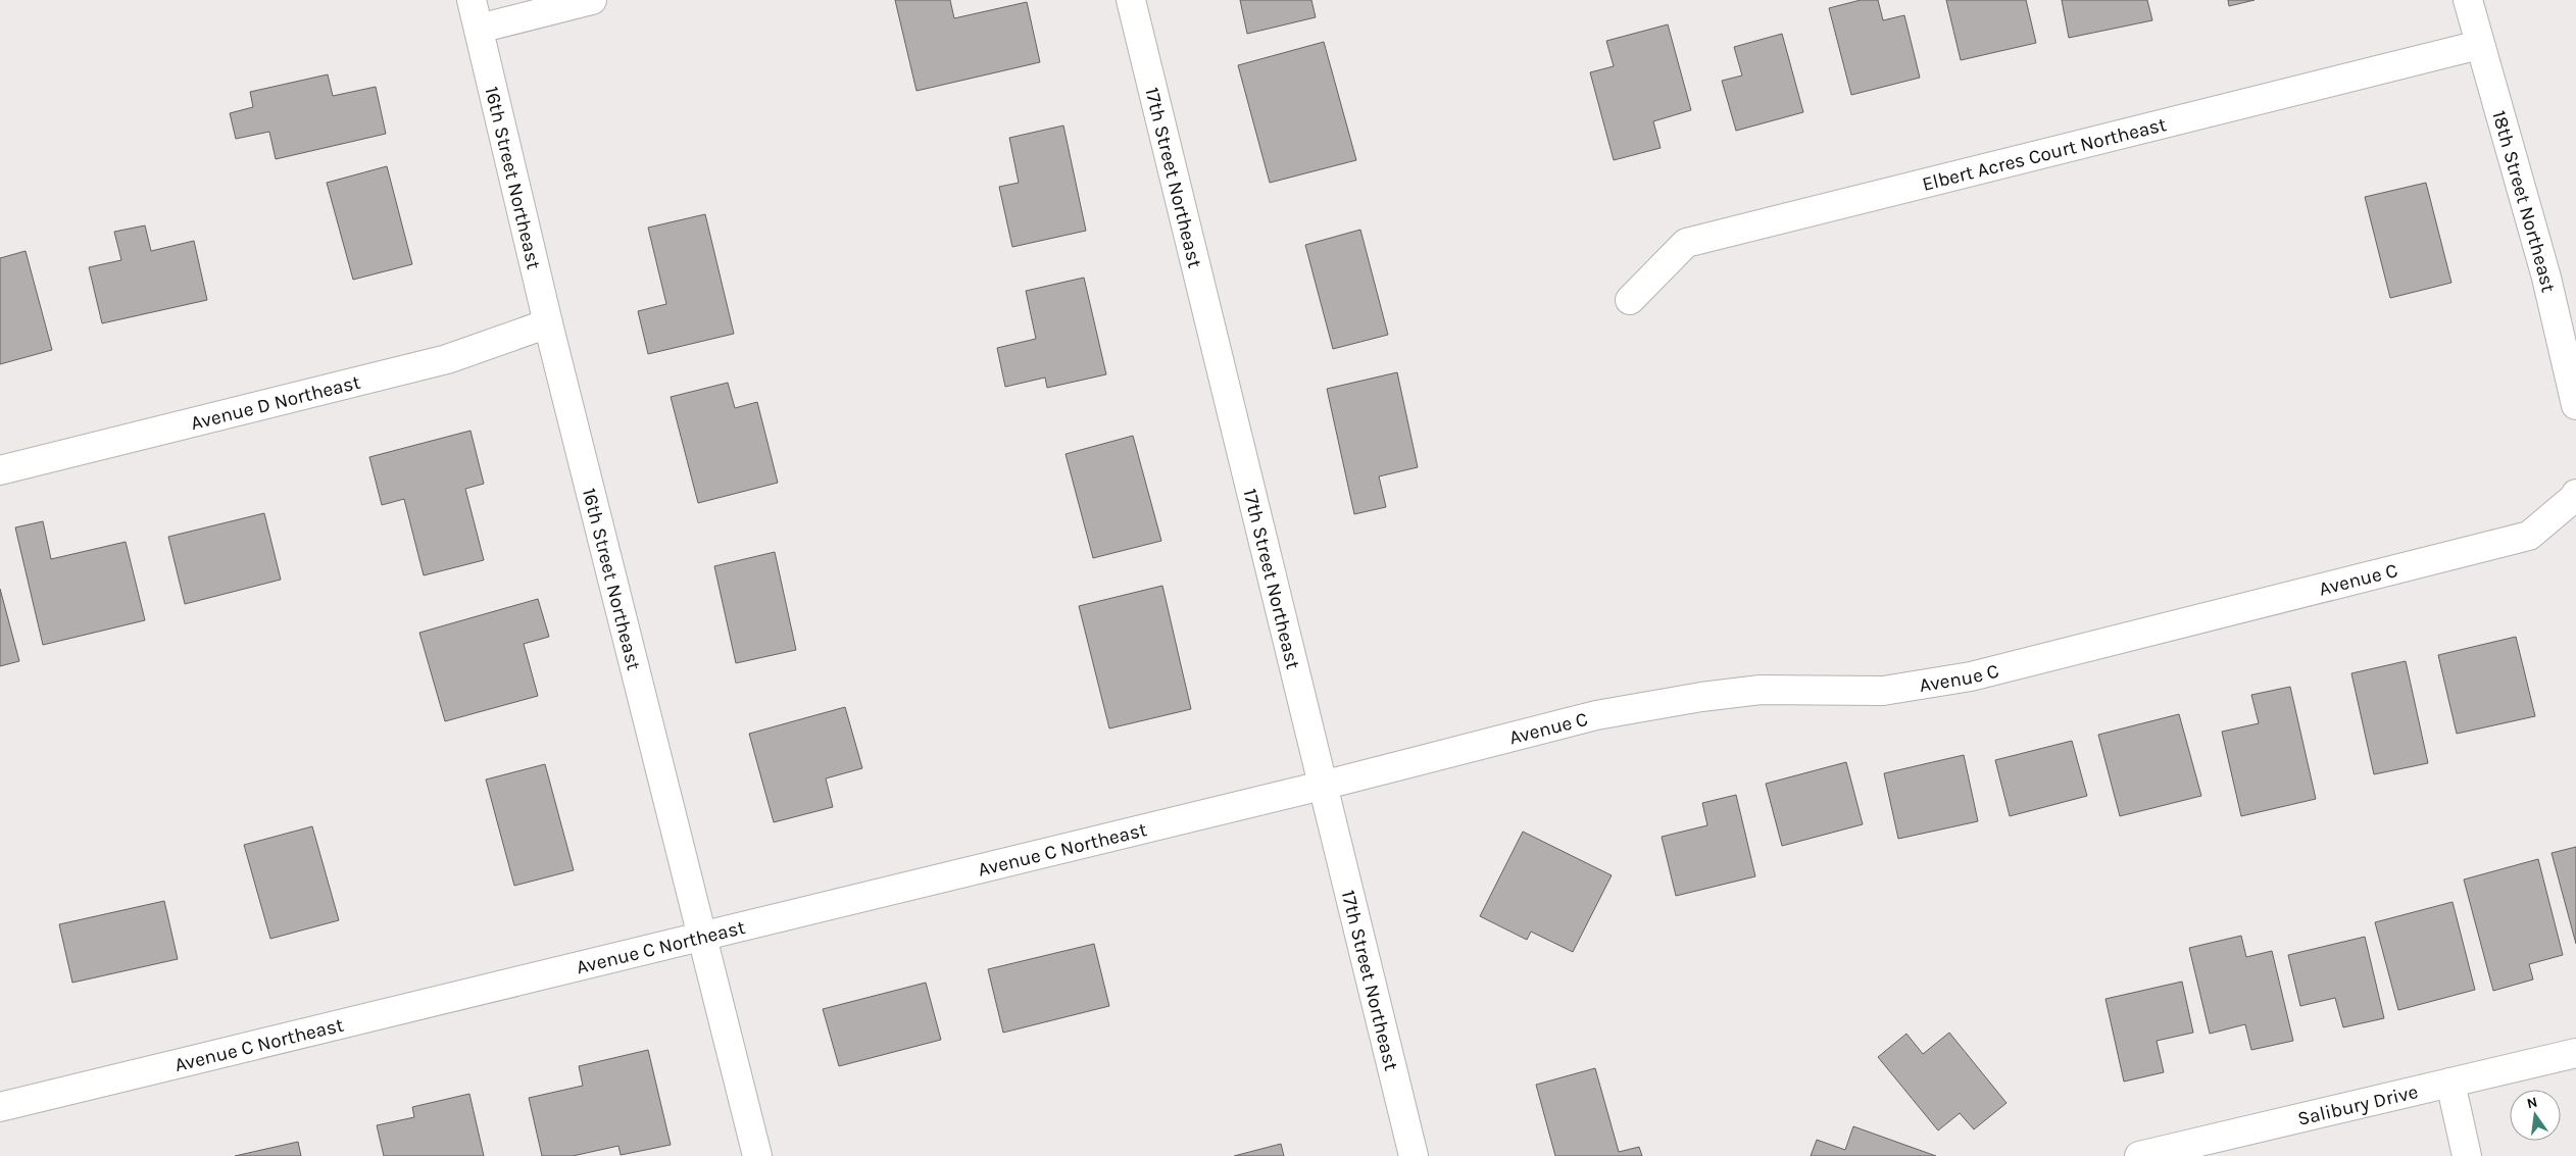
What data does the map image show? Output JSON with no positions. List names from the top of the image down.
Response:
{
  "streets": {
    "street": [
      "Elbert Acres Court Northeast",
      "17th Street Northeast",
      "16th Street Northeast",
      "18th Street Northeast",
      "Avenue D Northeast",
      "Avenue C",
      "Avenue C Northeast",
      "Salibury Drive"
    ]
  },
  "crossings": [
    ["Elbert Acres Court Northeast", "18th Street Northeast"],
    ["17th Street Northeast", "Avenue C"],
    ["17th Street Northeast", "Avenue C Northeast"],
    ["16th Street Northeast", "Avenue D Northeast"],
    ["16th Street Northeast", "Avenue C Northeast"],
    ["Avenue C", "Avenue C Northeast"]
  ],
  "north": "top"
}
